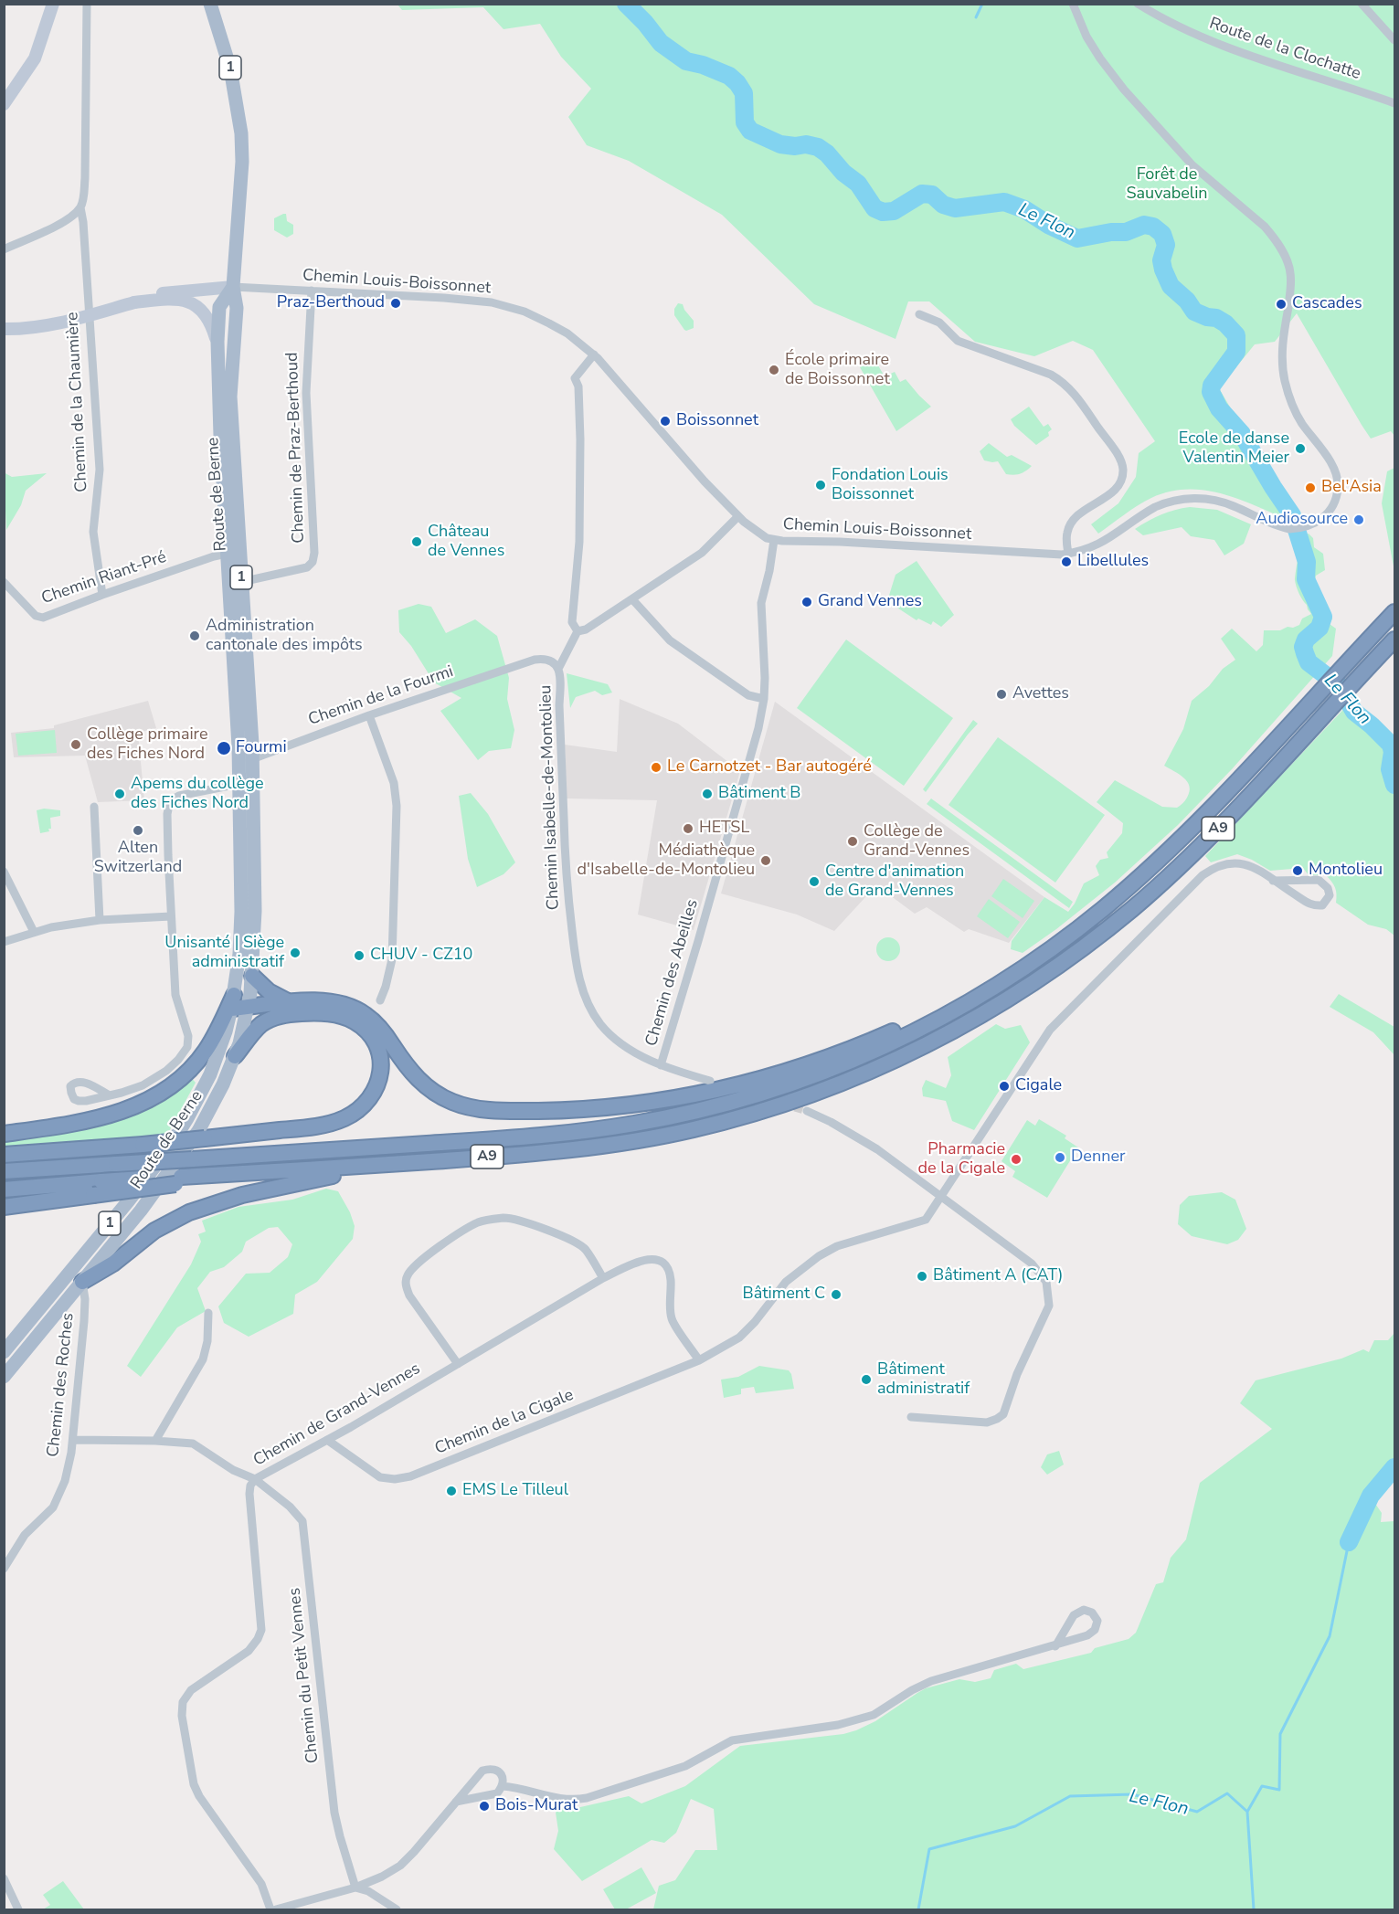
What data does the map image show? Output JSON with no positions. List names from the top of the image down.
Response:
{
  "streets": {
    "highway": ["A9"],
    "main road": ["1", "Route de Berne"],
    "street": [
      "Route de la Clochatte",
      "Chemin Louis-Boissonnet",
      "Chemin de la Chaumière",
      "Chemin de Praz-Berthoud",
      "Chemin Riant-Pré",
      "Chemin de la Fourmi",
      "Chemin Isabelle-de-Montolieu",
      "Chemin des Abeilles",
      "Chemin des Roches",
      "Chemin de Grand-Vennes",
      "Chemin de la Cigale",
      "Chemin du Petit Vennes"
    ]
  },
  "crossings": [
    ["Chemin Louis-Boissonnet", "Chemin de Praz-Berthoud"],
    ["Chemin Louis-Boissonnet", "Route de Berne"],
    ["Chemin Louis-Boissonnet", "Chemin des Abeilles"],
    ["Chemin de la Chaumière", "Chemin Riant-Pré"],
    ["Chemin de Praz-Berthoud", "Route de Berne"],
    ["Route de Berne", "Chemin Riant-Pré"],
    ["Route de Berne", "Chemin de la Fourmi"],
    ["Route de Berne", "Chemin des Roches"],
    ["Chemin de la Fourmi", "Chemin Isabelle-de-Montolieu"],
    ["Chemin Isabelle-de-Montolieu", "Chemin des Abeilles"],
    ["Chemin des Roches", "Chemin de Grand-Vennes"],
    ["Chemin de Grand-Vennes", "Chemin de la Cigale"],
    ["Chemin de Grand-Vennes", "Chemin du Petit Vennes"]
  ],
  "water": ["Le Flon"],
  "parks": ["Forêt de Sauvabelin"],
  "places": [
    "Praz-Berthoud",
    "Cascades",
    "École primaire de Boissonnet",
    "Boissonnet",
    "Ecole de danse Valentin Meier",
    "Fondation Louis Boissonnet",
    "Bel'Asia",
    "Audiosource",
    "Château de Vennes",
    "Libellules",
    "Grand Vennes",
    "Administration cantonale des impôts",
    "Avettes",
    "Collège primaire des Fiches Nord",
    "Fourmi",
    "Le Carnotzet - Bar autogéré",
    "Apems du collège des Fiches Nord",
    "Bâtiment B",
    "HETSL",
    "Alten Switzerland",
    "Collège de Grand-Vennes",
    "Médiathèque d'Isabelle-de-Montolieu",
    "Montolieu",
    "Centre d'animation de Grand-Vennes",
    "Unisanté | Siège administratif",
    "CHUV - CZ10",
    "Cigale",
    "Denner",
    "Pharmacie de la Cigale",
    "Bâtiment A (CAT)",
    "Bâtiment C",
    "Bâtiment administratif",
    "EMS Le Tilleul",
    "Bois-Murat"
  ]
}
